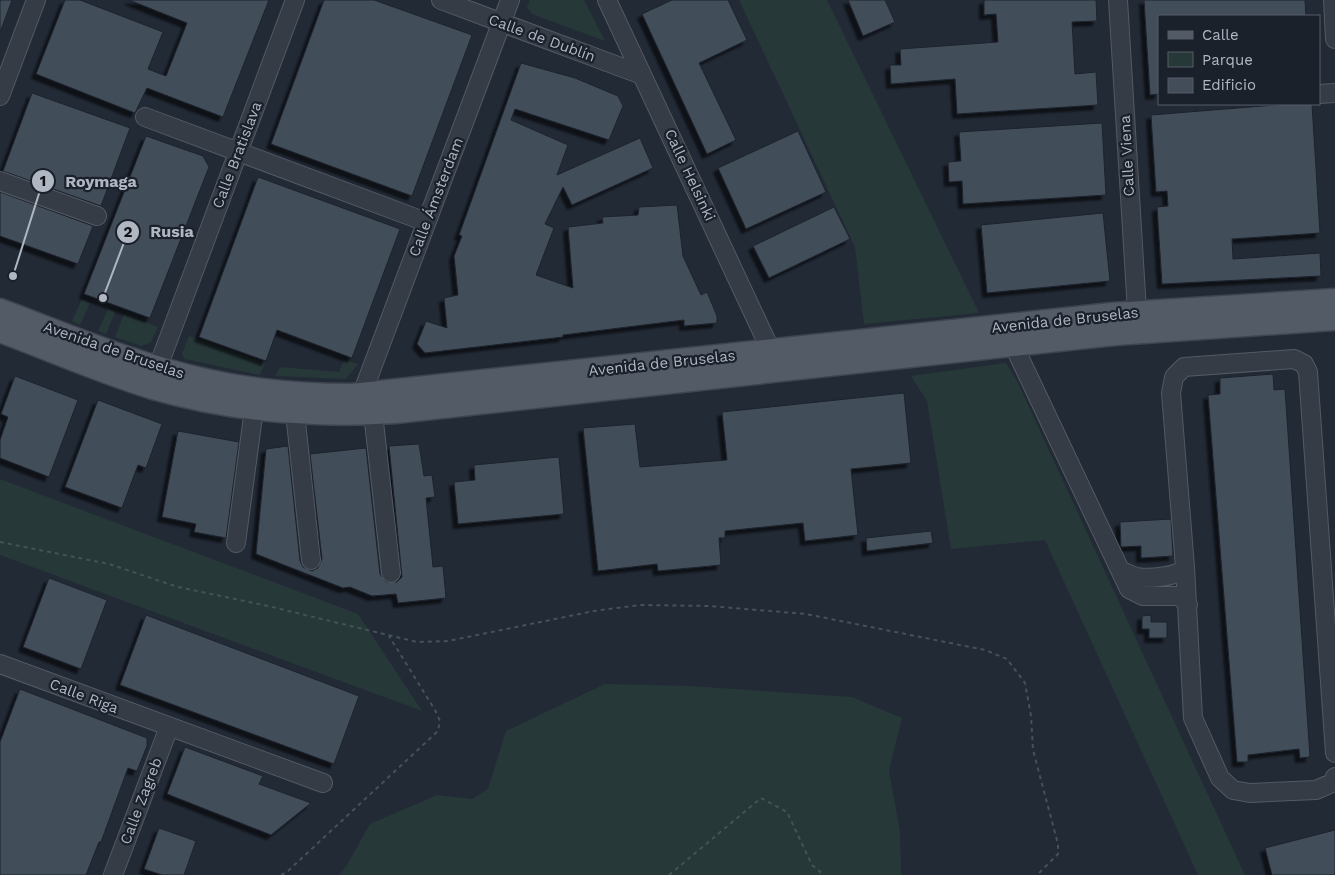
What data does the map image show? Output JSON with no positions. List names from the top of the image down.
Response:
{
  "streets": {
    "main road": ["Avenida de Bruselas"],
    "street": [
      "Calle de Dublín",
      "Calle Bratislava",
      "Calle Viena",
      "Calle Helsinki",
      "Calle Ámsterdam",
      "Calle Riga",
      "Calle Zagreb"
    ]
  },
  "crossings": [
    ["Calle de Dublín", "Calle Helsinki"],
    ["Calle de Dublín", "Calle Ámsterdam"],
    ["Calle Bratislava", "Avenida de Bruselas"],
    ["Calle Viena", "Avenida de Bruselas"],
    ["Calle Helsinki", "Avenida de Bruselas"],
    ["Calle Ámsterdam", "Avenida de Bruselas"],
    ["Calle Riga", "Calle Zagreb"]
  ],
  "places": ["Roymaga", "Rusia"],
  "legend": ["Calle", "Parque", "Edificio"]
}
